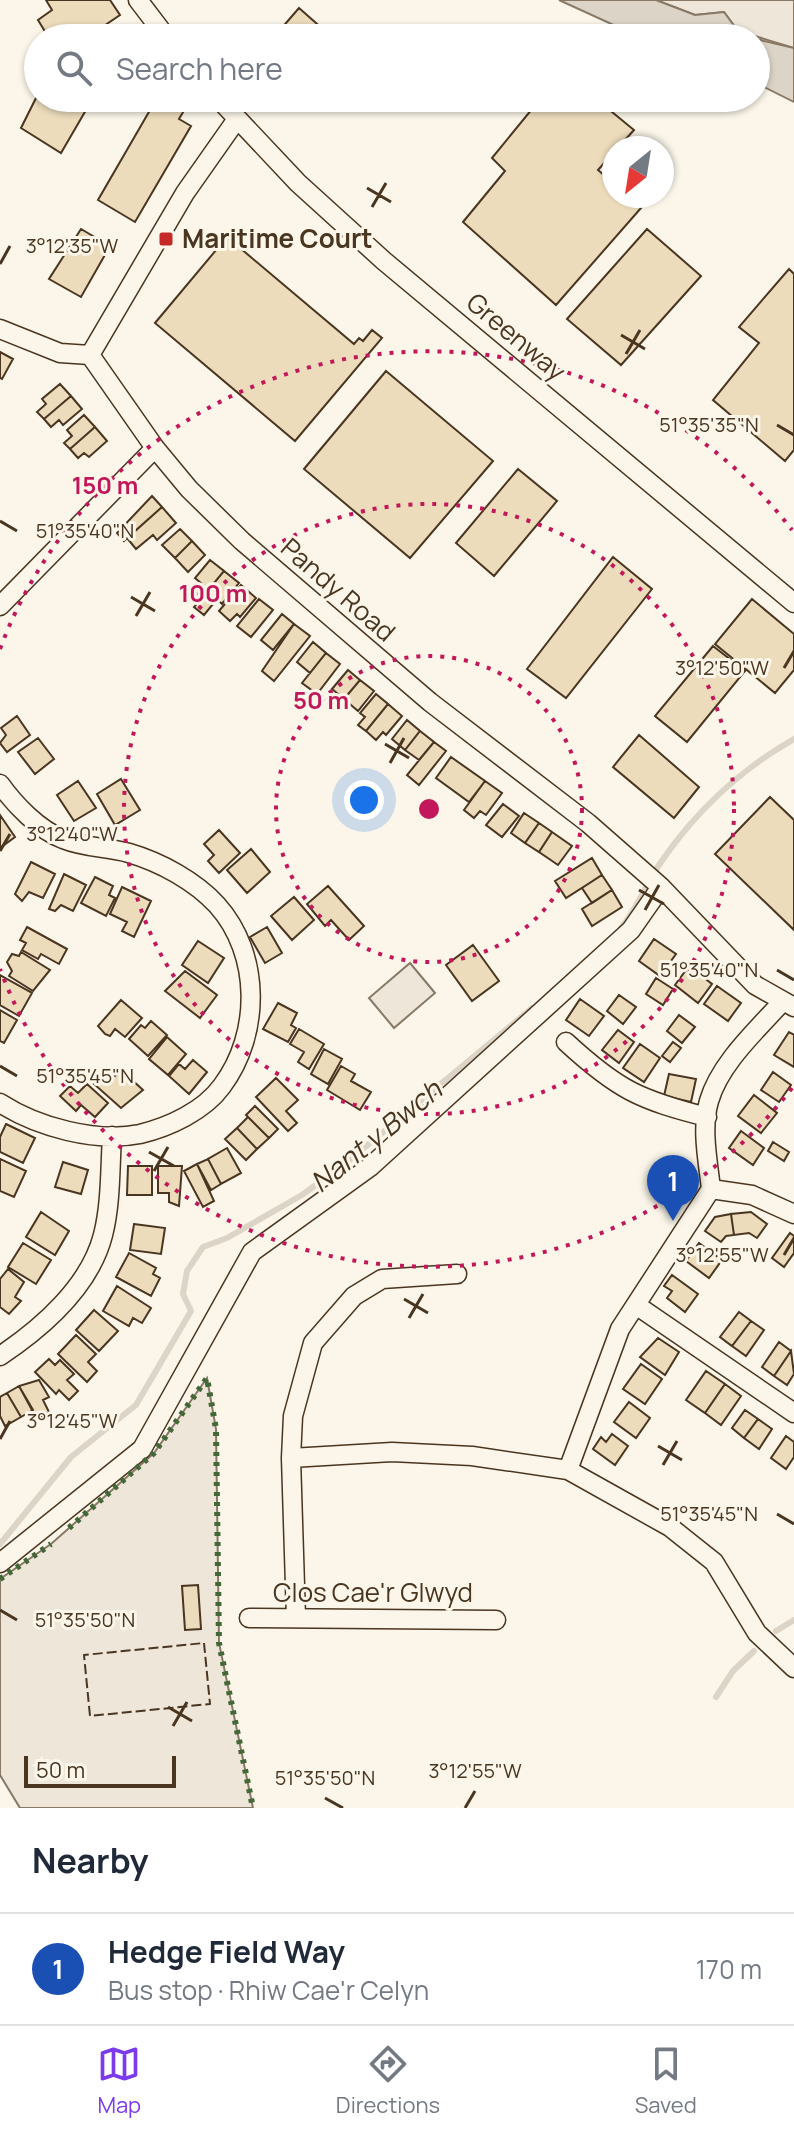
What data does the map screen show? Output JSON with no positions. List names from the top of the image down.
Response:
{
  "streets": {
    "street": ["Greenway", "Pandy Road", "Clos Cae'r Glwyd"]
  },
  "water": ["Nant y Bwch"],
  "places": {
    "transit": ["Maritime Court"]
  },
  "scale_bar": "50 m",
  "north": "bottom left",
  "page": {
    "search": "Search here",
    "pins": "1",
    "scale": "50 m",
    "heading": "Nearby",
    "list": [
      {
        "mark": "1",
        "name": "Hedge Field Way",
        "note": "Bus stop · Rhiw Cae'r Celyn",
        "value": "170 m"
      }
    ],
    "nav": ["Map", "Directions", "Saved"]
  },
  "coordinates": [
    "3°12'35\"W",
    "51°35'35\"N",
    "51°35'40\"N",
    "3°12'50\"W",
    "3°12'40\"W",
    "51°35'45\"N",
    "3°12'55\"W",
    "3°12'45\"W",
    "51°35'50\"N"
  ],
  "rings": ["150 m", "100 m", "50 m"]
}
